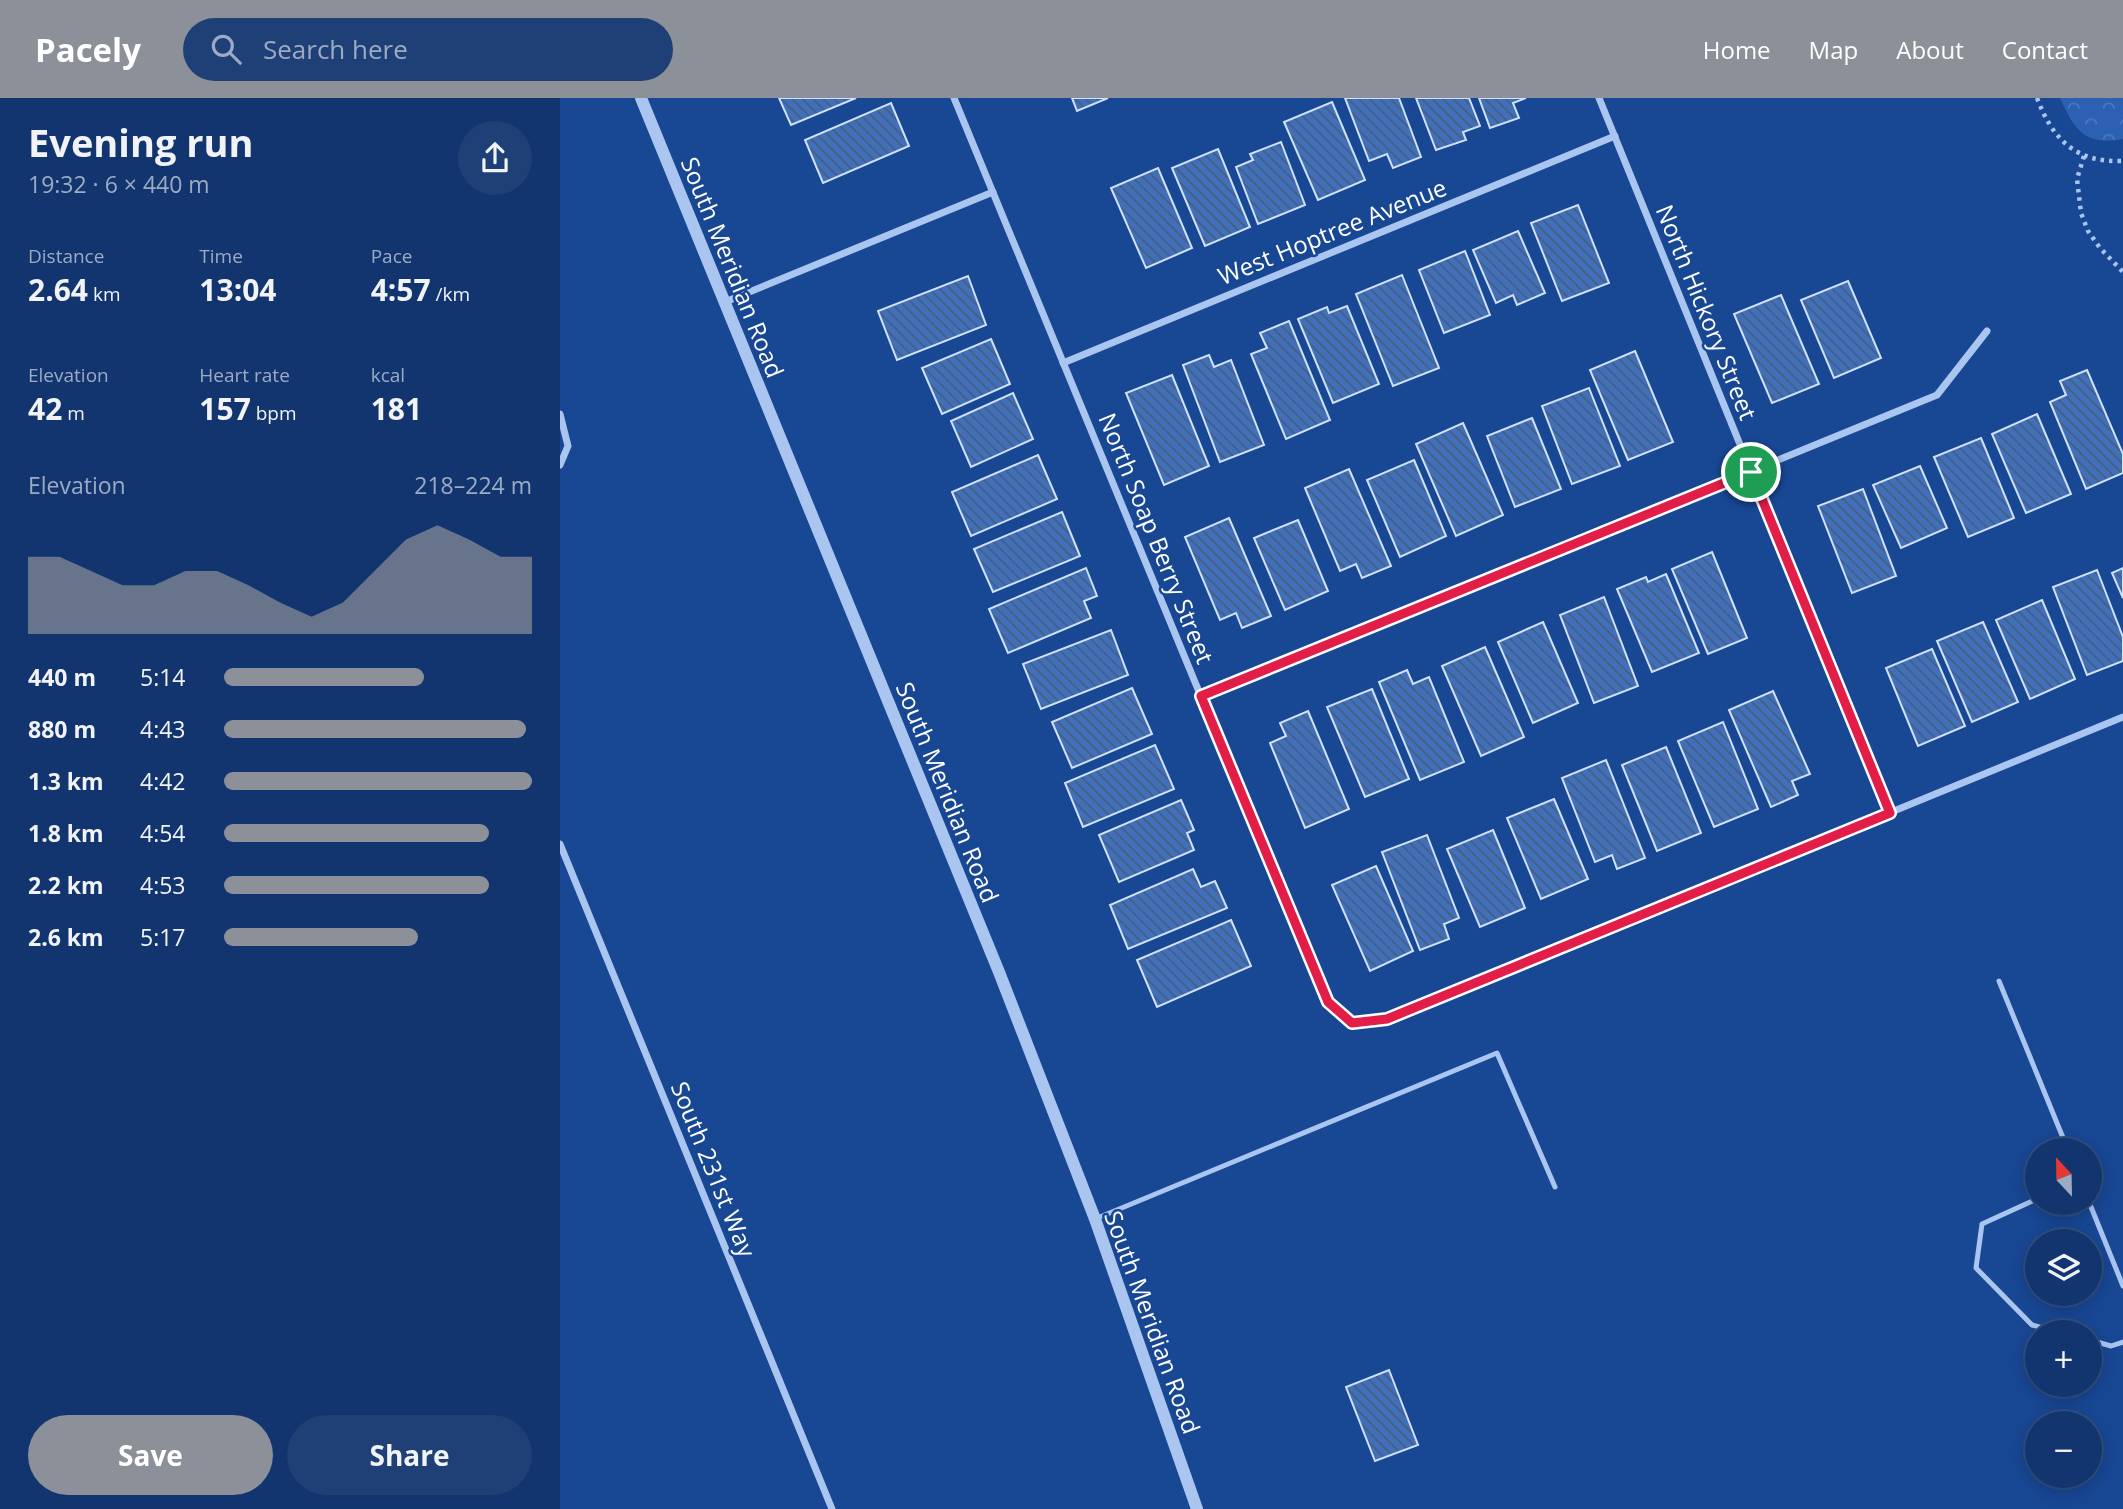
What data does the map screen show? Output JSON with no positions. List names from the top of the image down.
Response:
{
  "streets": {
    "street": [
      "West Hoptree Avenue",
      "South Meridian Road",
      "North Hickory Street",
      "North Soap Berry Street",
      "South 231st Way"
    ]
  },
  "crossings": [
    ["West Hoptree Avenue", "North Hickory Street"],
    ["West Hoptree Avenue", "North Soap Berry Street"],
    ["North Hickory Street", "North Soap Berry Street"]
  ],
  "north": "top",
  "page": {
    "header": "Pacely",
    "search": "Search here",
    "nav": [
      "Home",
      "Map",
      "About",
      "Contact"
    ],
    "heading": ["Evening run", "19:32 · 6 × 440 m"],
    "stats": [
      ["Distance", "2.64 km"],
      ["Time", "13:04"],
      ["Pace", "4:57 /km"],
      ["Elevation", "42 m"],
      ["Heart rate", "157 bpm"],
      ["kcal", "181"]
    ],
    "chart": ["Elevation", "218–224 m"],
    "list": [
      {
        "name": "440 m",
        "note": "5:14"
      },
      {
        "name": "880 m",
        "note": "4:43"
      },
      {
        "name": "1.3 km",
        "note": "4:42"
      },
      {
        "name": "1.8 km",
        "note": "4:54"
      },
      {
        "name": "2.2 km",
        "note": "4:53"
      },
      {
        "name": "2.6 km",
        "note": "5:17"
      }
    ],
    "map_buttons": ["+", "−"],
    "buttons": ["Save", "Share"]
  }
}
